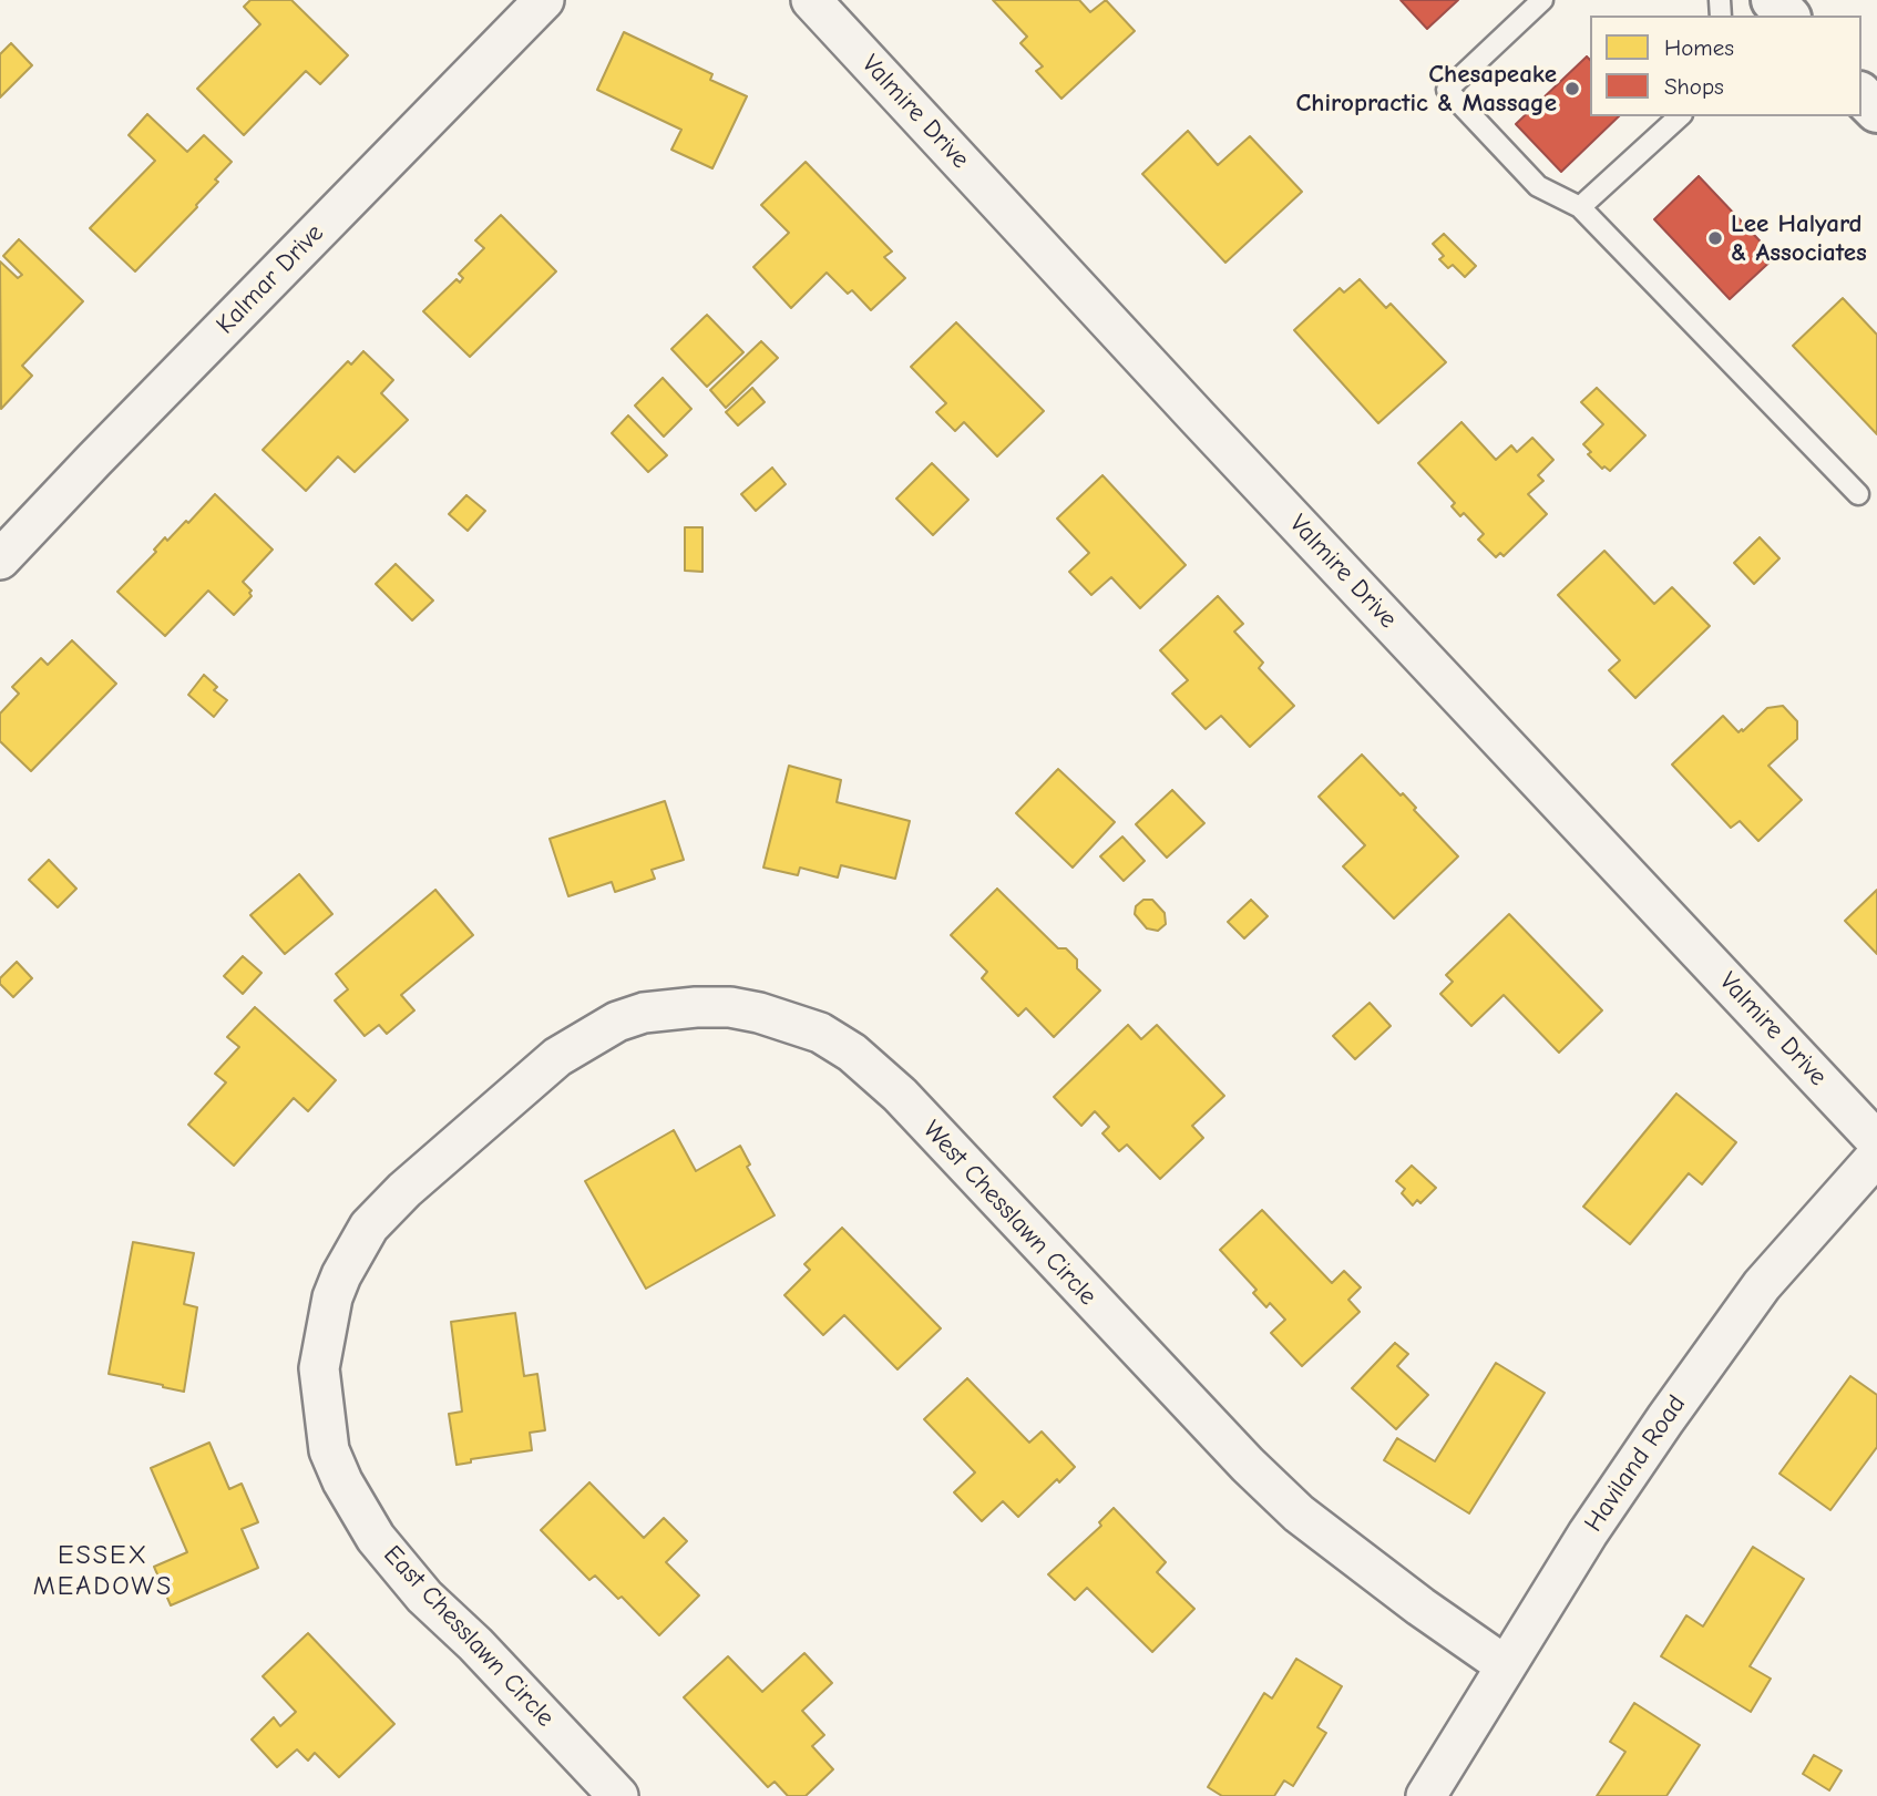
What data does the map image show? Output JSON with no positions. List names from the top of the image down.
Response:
{
  "streets": {
    "street": [
      "Valmire Drive",
      "Kalmar Drive",
      "West Chesslawn Circle",
      "Haviland Road",
      "East Chesslawn Circle"
    ]
  },
  "crossings": [
    ["West Chesslawn Circle", "Haviland Road"],
    ["West Chesslawn Circle", "East Chesslawn Circle"]
  ],
  "districts": ["ESSEX MEADOWS"],
  "places": ["Chesapeake Chiropractic & Massage", "Lee Halyard & Associates"],
  "legend": ["Homes", "Shops"]
}
